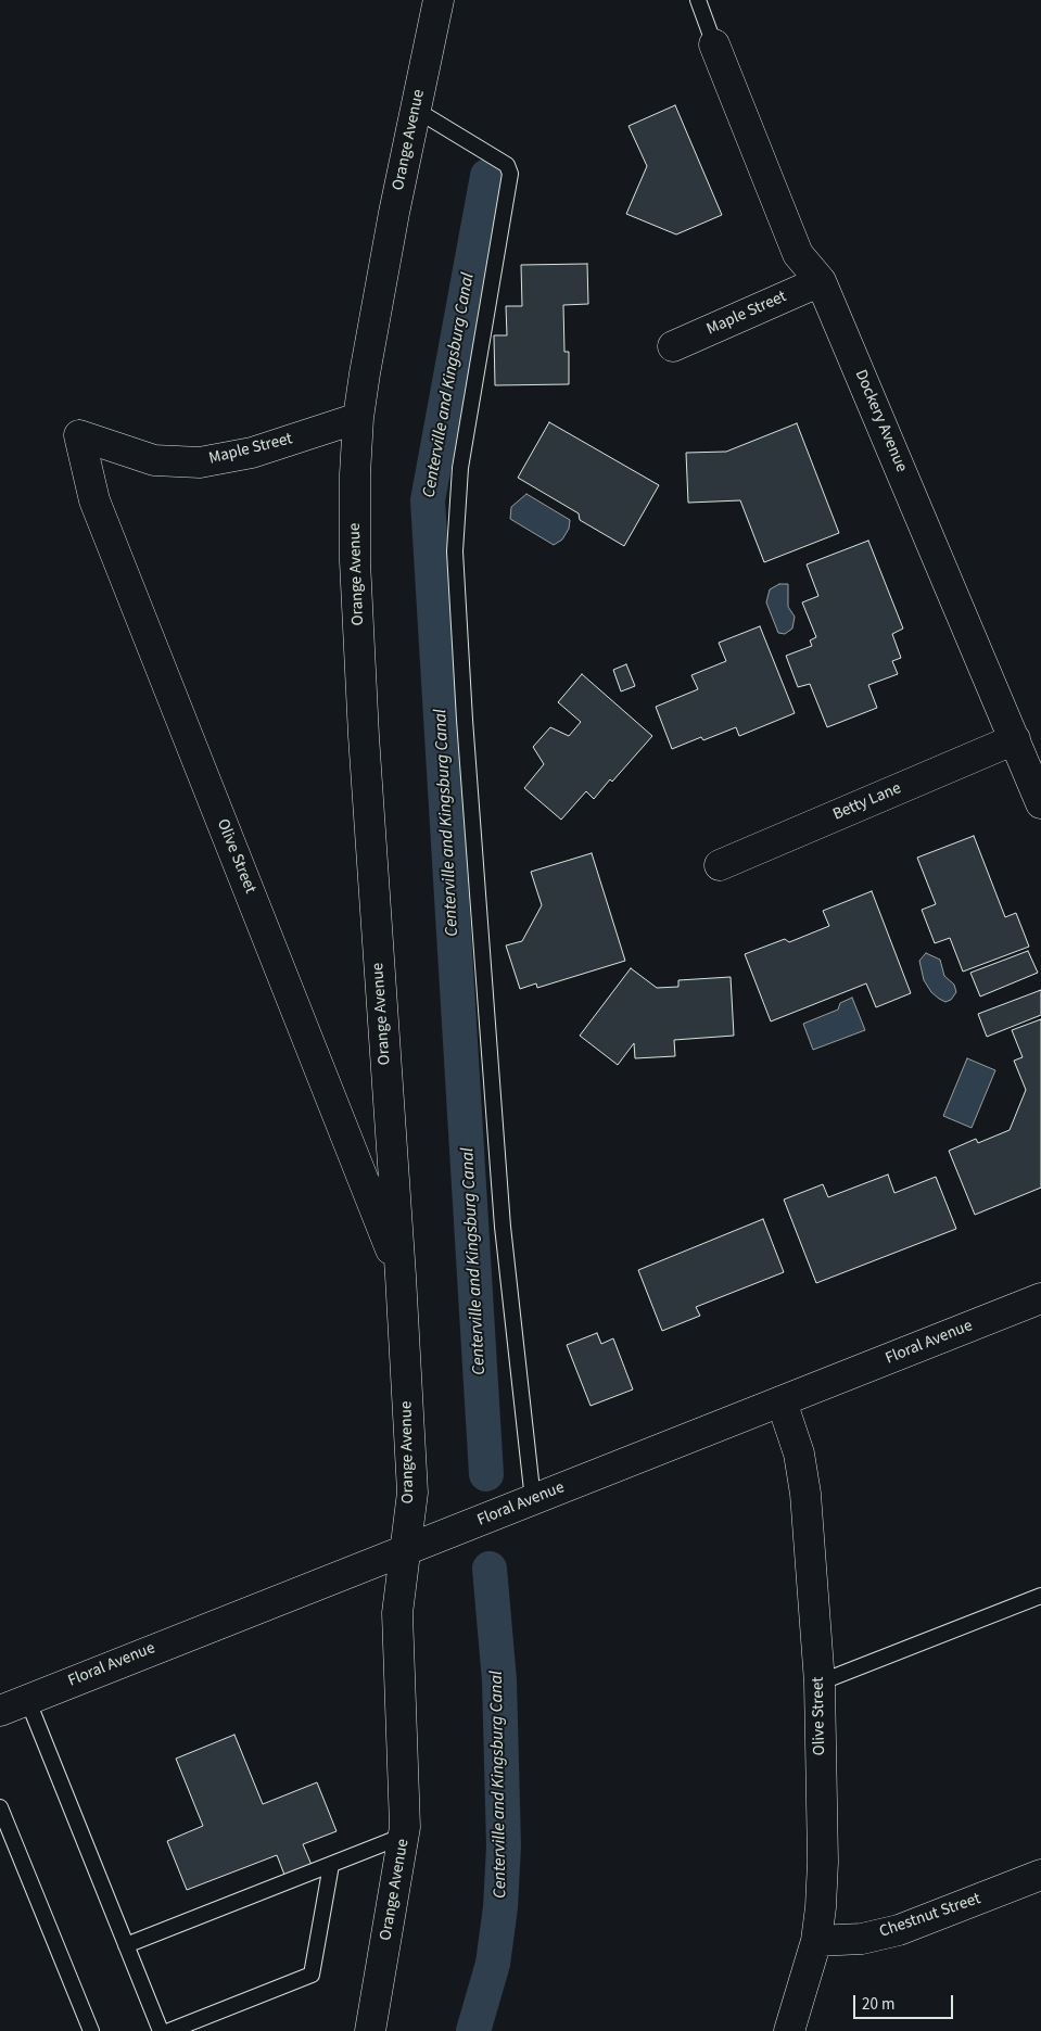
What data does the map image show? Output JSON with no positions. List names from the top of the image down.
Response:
{
  "streets": {
    "street": [
      "Orange Avenue",
      "Maple Street",
      "Dockery Avenue",
      "Betty Lane",
      "Olive Street",
      "Floral Avenue",
      "Chestnut Street"
    ]
  },
  "crossings": [
    ["Orange Avenue", "Maple Street"],
    ["Orange Avenue", "Olive Street"],
    ["Orange Avenue", "Floral Avenue"],
    ["Maple Street", "Dockery Avenue"],
    ["Maple Street", "Olive Street"],
    ["Dockery Avenue", "Betty Lane"],
    ["Olive Street", "Floral Avenue"],
    ["Olive Street", "Chestnut Street"]
  ],
  "water": ["Centerville and Kingsburg Canal"],
  "scale_bar": "20 m"
}
